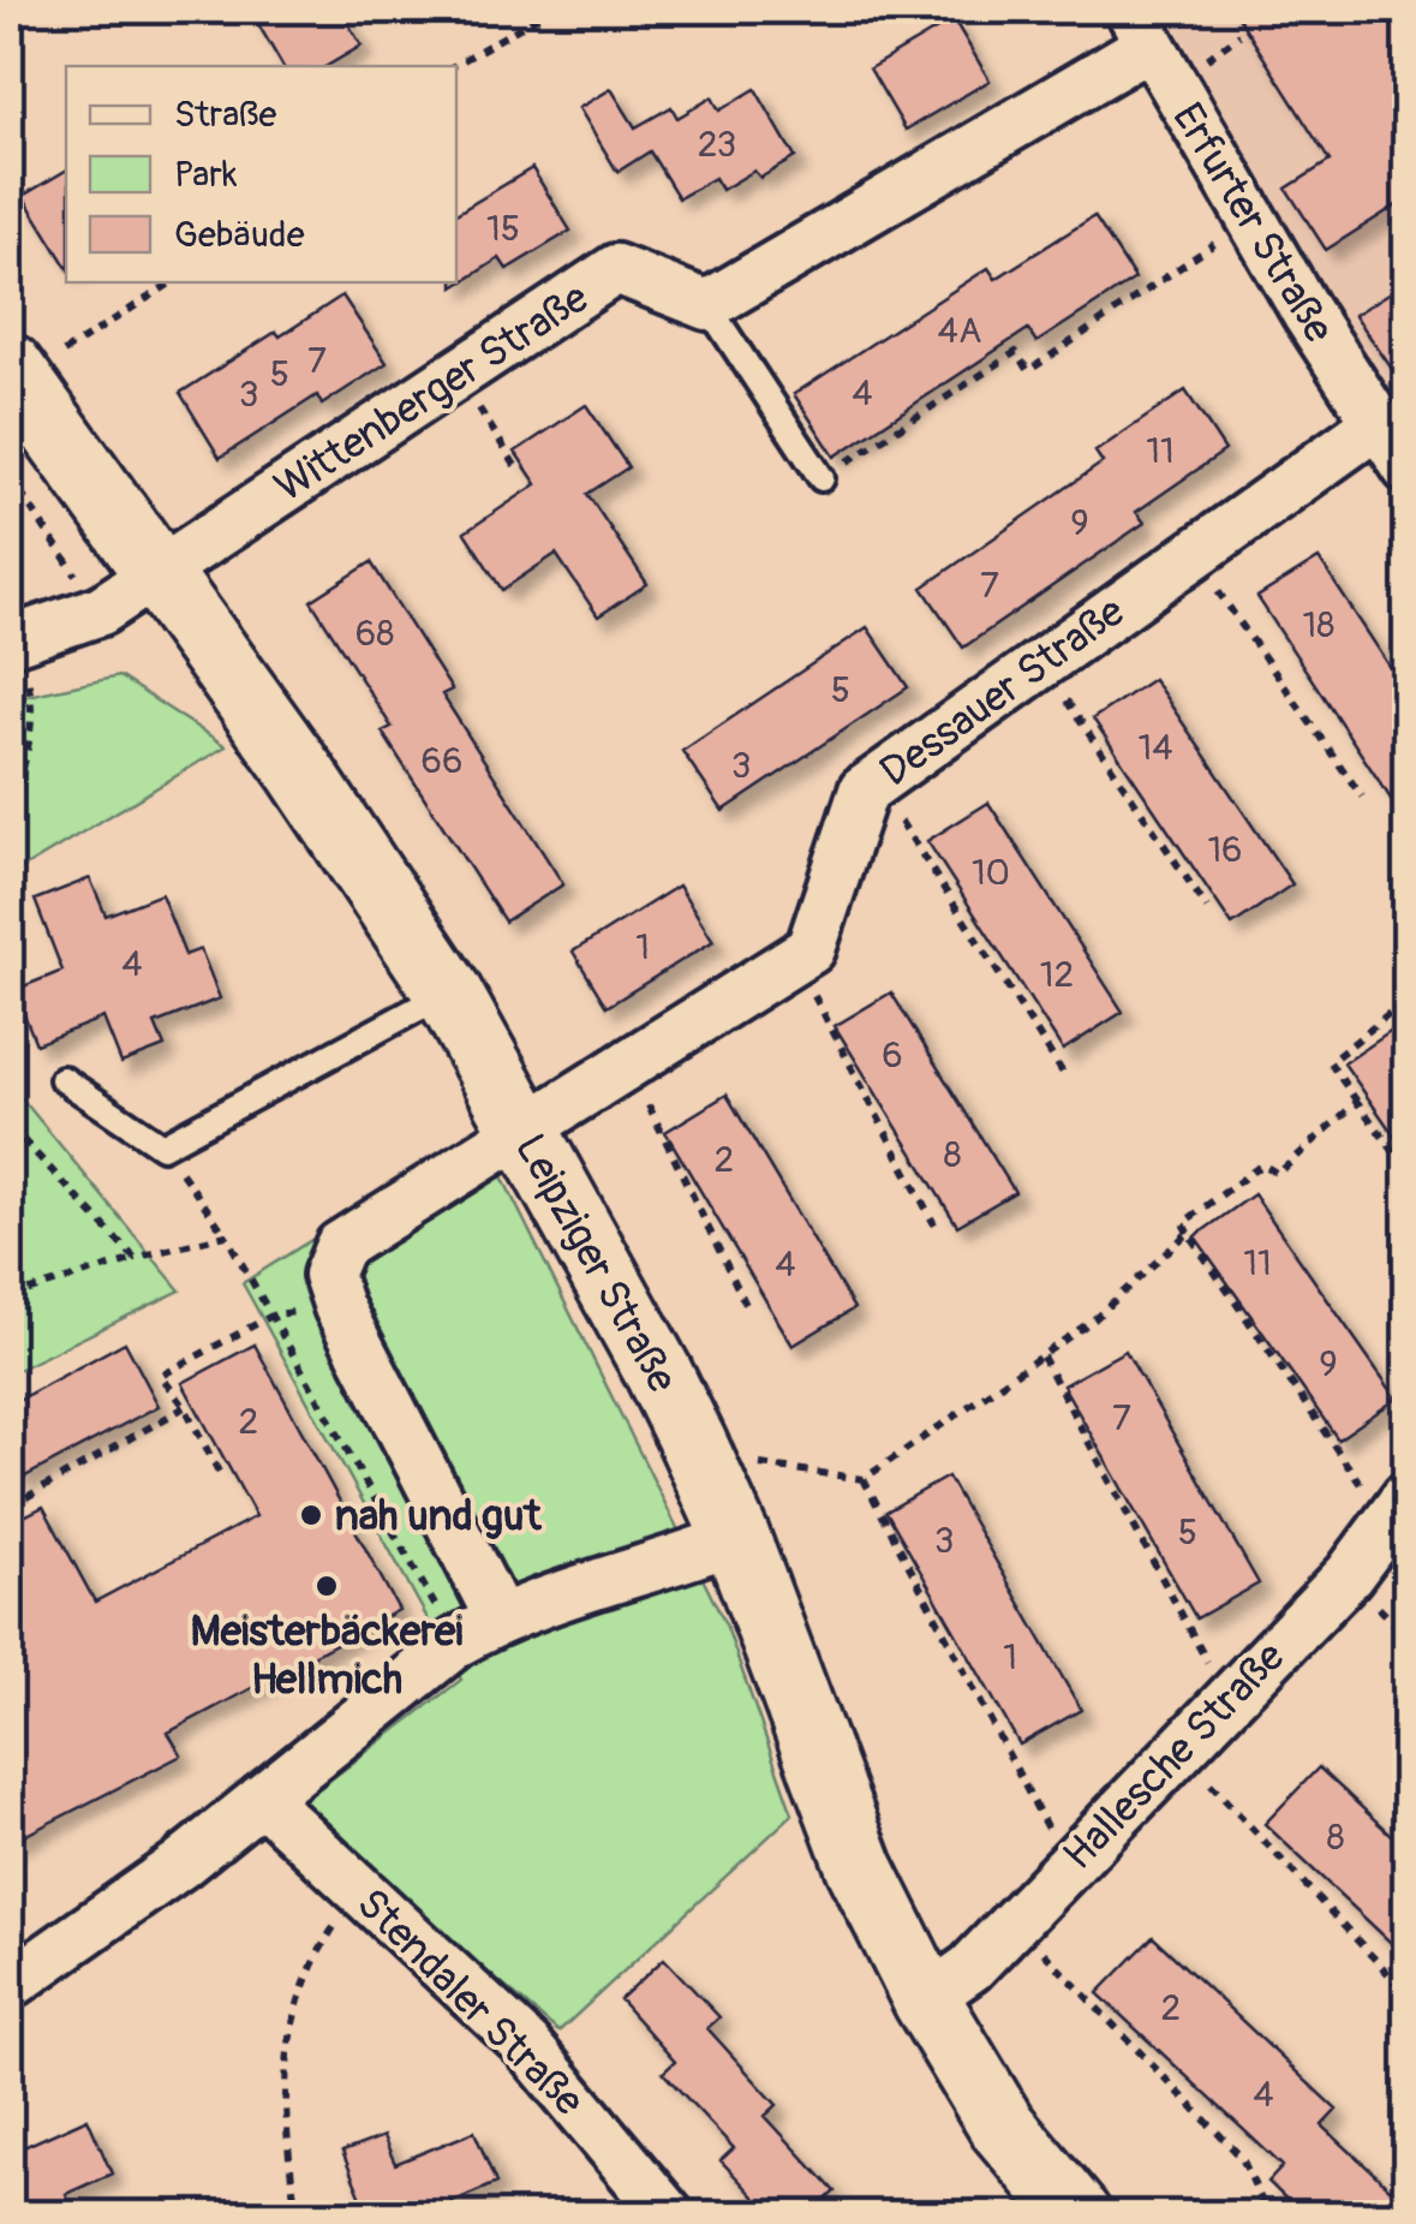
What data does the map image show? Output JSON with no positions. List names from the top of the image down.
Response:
{
  "streets": {
    "main road": ["Leipziger Straße"],
    "street": [
      "Erfurter Straße",
      "Wittenberger Straße",
      "Dessauer Straße",
      "Hallesche Straße",
      "Stendaler Straße"
    ]
  },
  "crossings": [
    ["Erfurter Straße", "Dessauer Straße"],
    ["Wittenberger Straße", "Leipziger Straße"],
    ["Dessauer Straße", "Leipziger Straße"],
    ["Leipziger Straße", "Hallesche Straße"]
  ],
  "places": ["nah und gut", "Meisterbäckerei Hellmich"],
  "house_numbers": [
    "23",
    "15",
    "4A",
    "7",
    "5",
    "4",
    "3",
    "11",
    "9",
    "7",
    "18",
    "68",
    "5",
    "14",
    "66",
    "3",
    "16",
    "10",
    "1",
    "4",
    "12",
    "6",
    "8",
    "2",
    "11",
    "4",
    "9",
    "7",
    "2",
    "5",
    "3",
    "1",
    "8",
    "2",
    "4"
  ],
  "legend": ["Straße", "Park", "Gebäude"]
}
